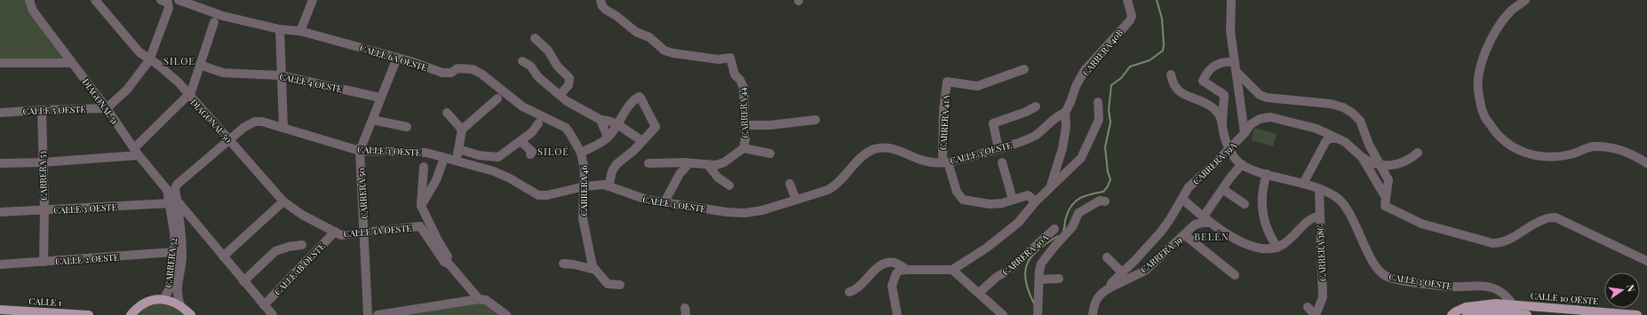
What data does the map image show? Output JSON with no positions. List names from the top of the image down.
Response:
{
  "streets": {
    "main road": ["CALLE 10 OESTE", "CALLE 1"],
    "street": [
      "CARRERA 40B",
      "CALLE 6A OESTE",
      "CALLE 4 OESTE",
      "DIAGONAL 51",
      "CALLE 5 OESTE",
      "CARRERA 44",
      "DIAGONAL 50",
      "CARRERA 41A",
      "CALLE 3 OESTE",
      "CARRERA 39A",
      "CARRERA 53",
      "CARRERA 46",
      "CARRERA 50",
      "CALLE 1A OESTE",
      "CARRERA 38C",
      "CARRERA 40A",
      "CARRERA 39",
      "CALLE 2 OESTE",
      "CARRERA 52",
      "CALLE 1B OESTE"
    ]
  },
  "crossings": [
    ["CARRERA 40B", "CARRERA 41A"],
    ["CARRERA 40B", "CALLE 3 OESTE"],
    ["CALLE 6A OESTE", "CARRERA 46"],
    ["CALLE 6A OESTE", "CARRERA 50"],
    ["CALLE 4 OESTE", "CARRERA 50"],
    ["DIAGONAL 51", "CALLE 5 OESTE"],
    ["DIAGONAL 51", "CALLE 3 OESTE"],
    ["DIAGONAL 51", "CARRERA 52"],
    ["DIAGONAL 51", "CALLE 1B OESTE"],
    ["CALLE 5 OESTE", "CARRERA 53"],
    ["DIAGONAL 50", "CALLE 3 OESTE"],
    ["DIAGONAL 50", "CALLE 1A OESTE"],
    ["DIAGONAL 50", "CALLE 1B OESTE"],
    ["CARRERA 41A", "CALLE 3 OESTE"],
    ["CALLE 3 OESTE", "CARRERA 39A"],
    ["CALLE 3 OESTE", "CARRERA 53"],
    ["CALLE 3 OESTE", "CARRERA 46"],
    ["CALLE 3 OESTE", "CARRERA 50"],
    ["CALLE 3 OESTE", "CARRERA 38C"],
    ["CALLE 3 OESTE", "CARRERA 52"],
    ["CALLE 3 OESTE", "CALLE 10 OESTE"],
    ["CARRERA 39A", "CARRERA 39"],
    ["CARRERA 53", "CALLE 2 OESTE"],
    ["CARRERA 50", "CALLE 1A OESTE"],
    ["CALLE 1A OESTE", "CALLE 1B OESTE"],
    ["CALLE 2 OESTE", "CARRERA 52"]
  ],
  "districts": ["SILOE", "SILOÉ", "BELÉN"],
  "north": "right"
}
